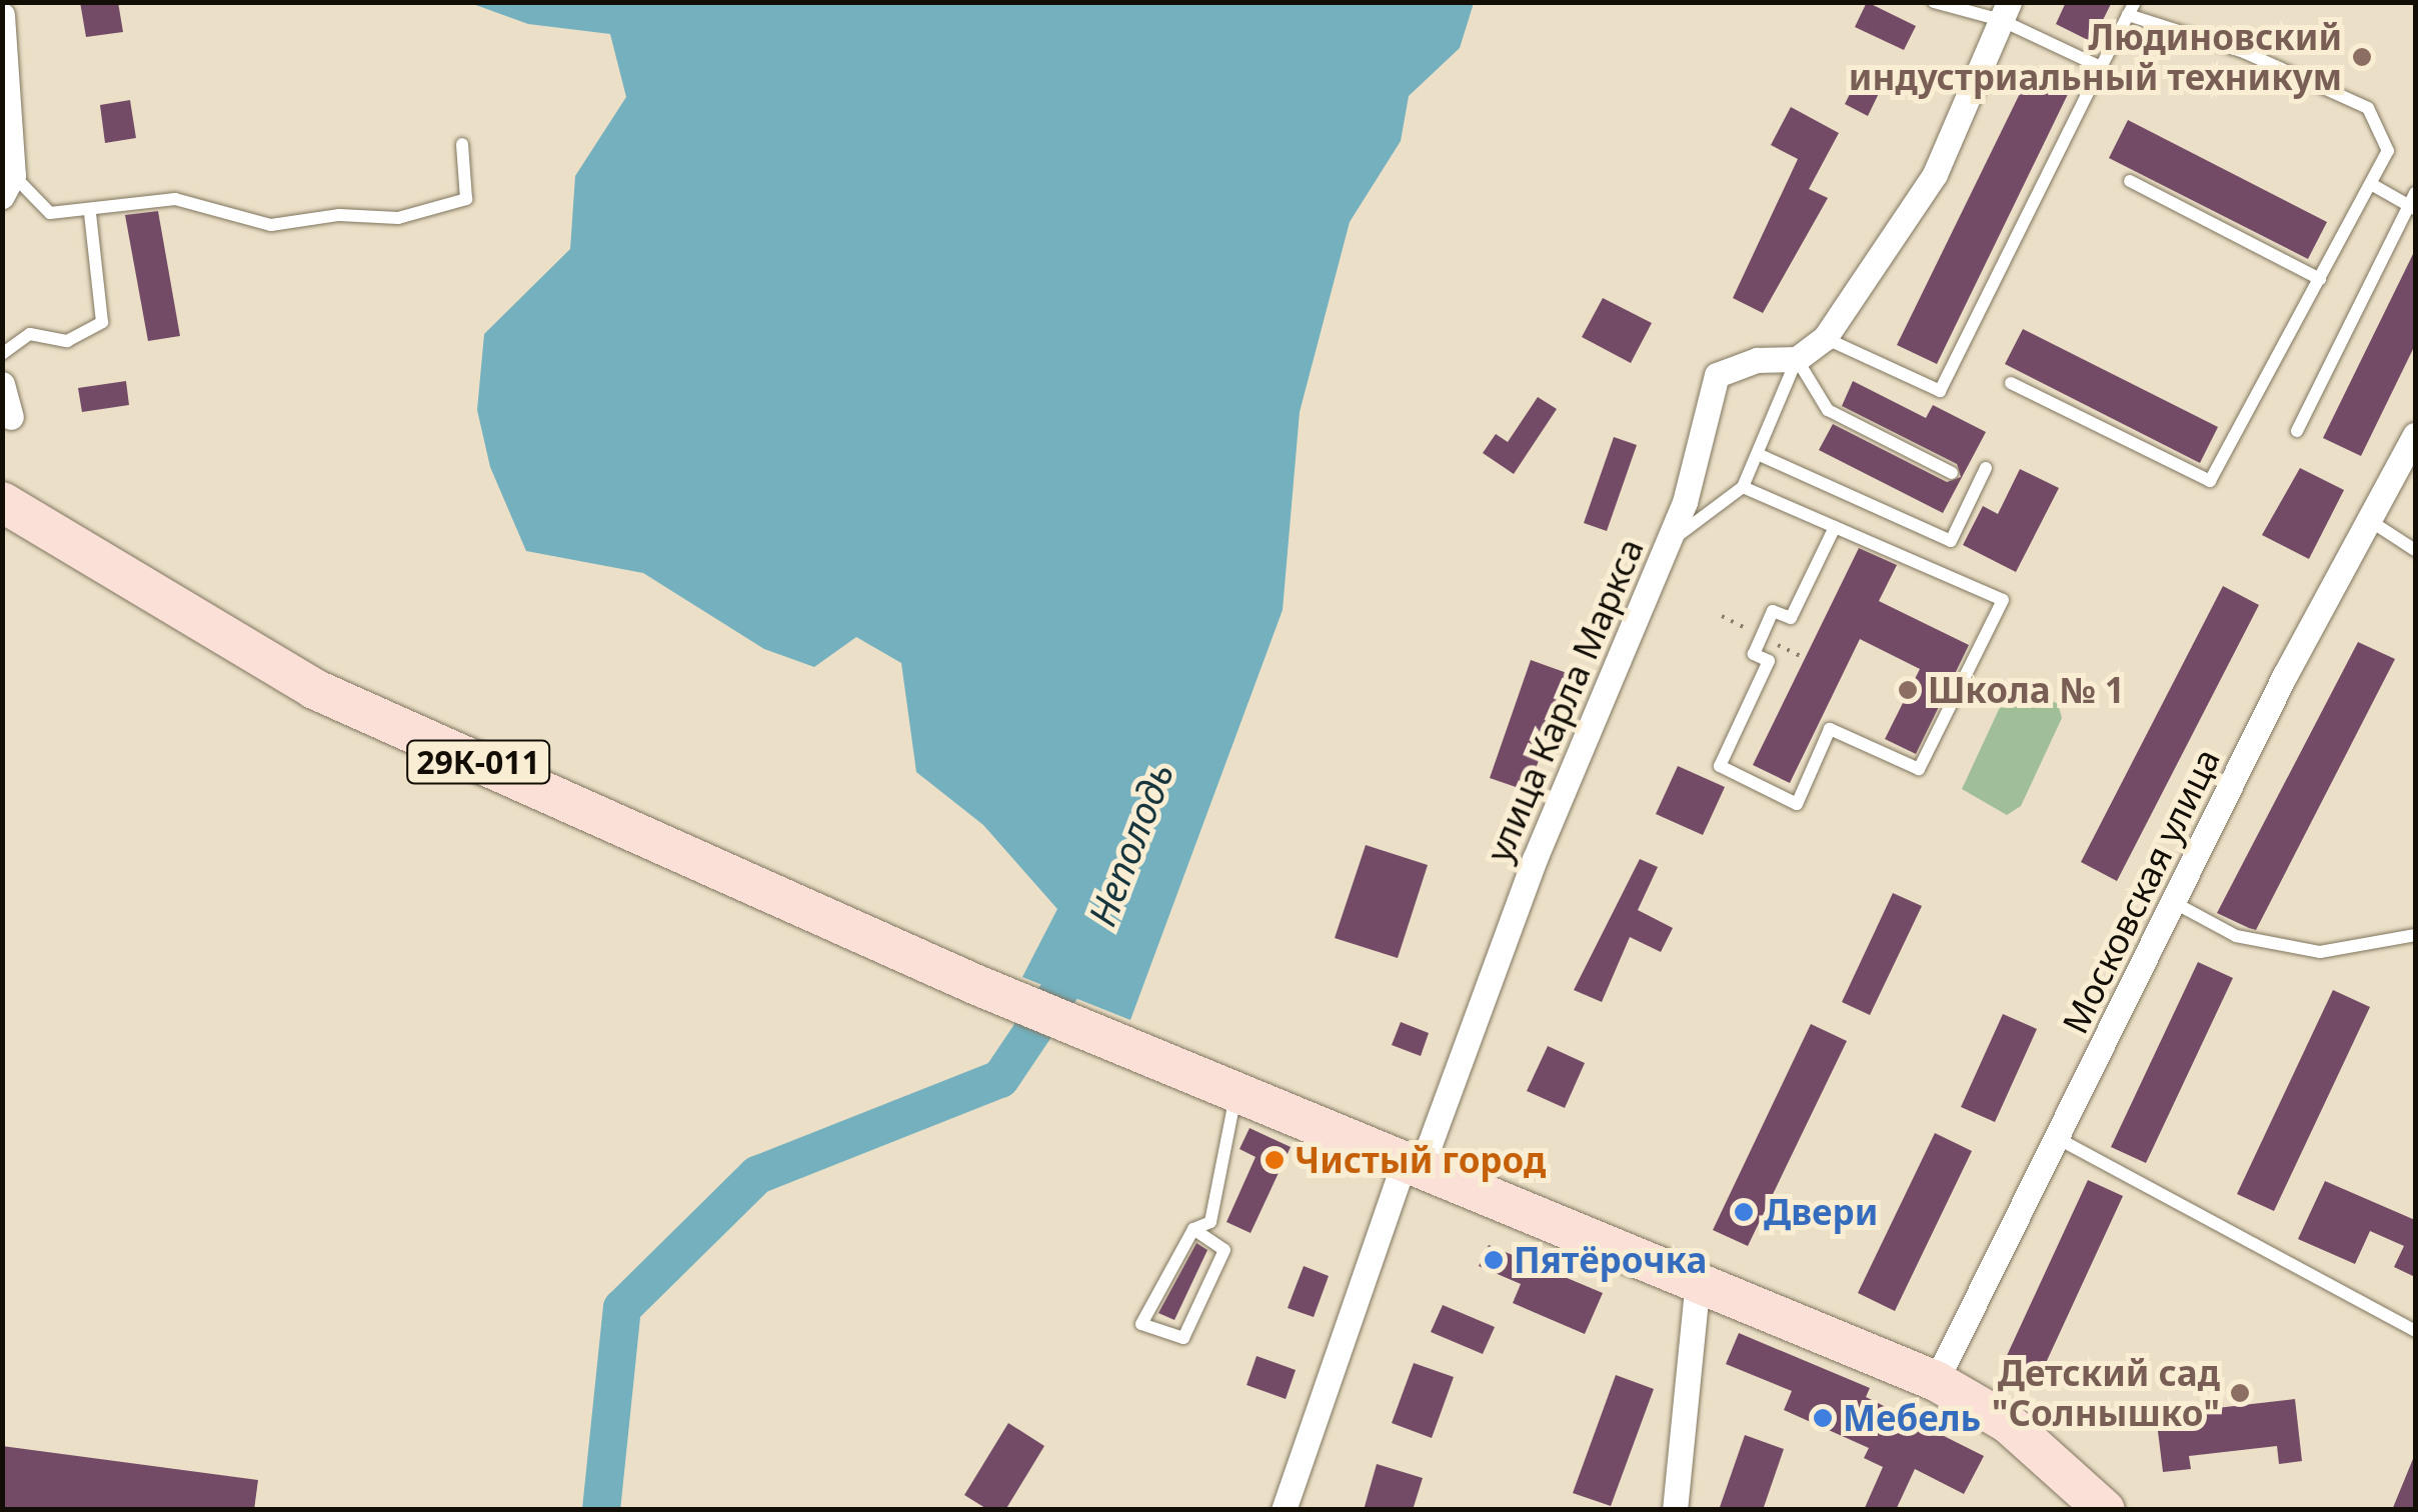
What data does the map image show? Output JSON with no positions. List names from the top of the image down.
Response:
{
  "streets": {
    "main road": ["29К-011"],
    "street": ["улица Карла Маркса", "Московская улица"]
  },
  "crossings": [
    ["улица Карла Маркса", "29К-011"],
    ["29К-011", "Московская улица"]
  ],
  "water": ["Неполодь"],
  "places": [
    "Людиновский индустриальный техникум",
    "Школа № 1",
    "Чистый город",
    "Двери",
    "Пятёрочка",
    "Детский сад \"Солнышко\"",
    "Мебель"
  ]
}
